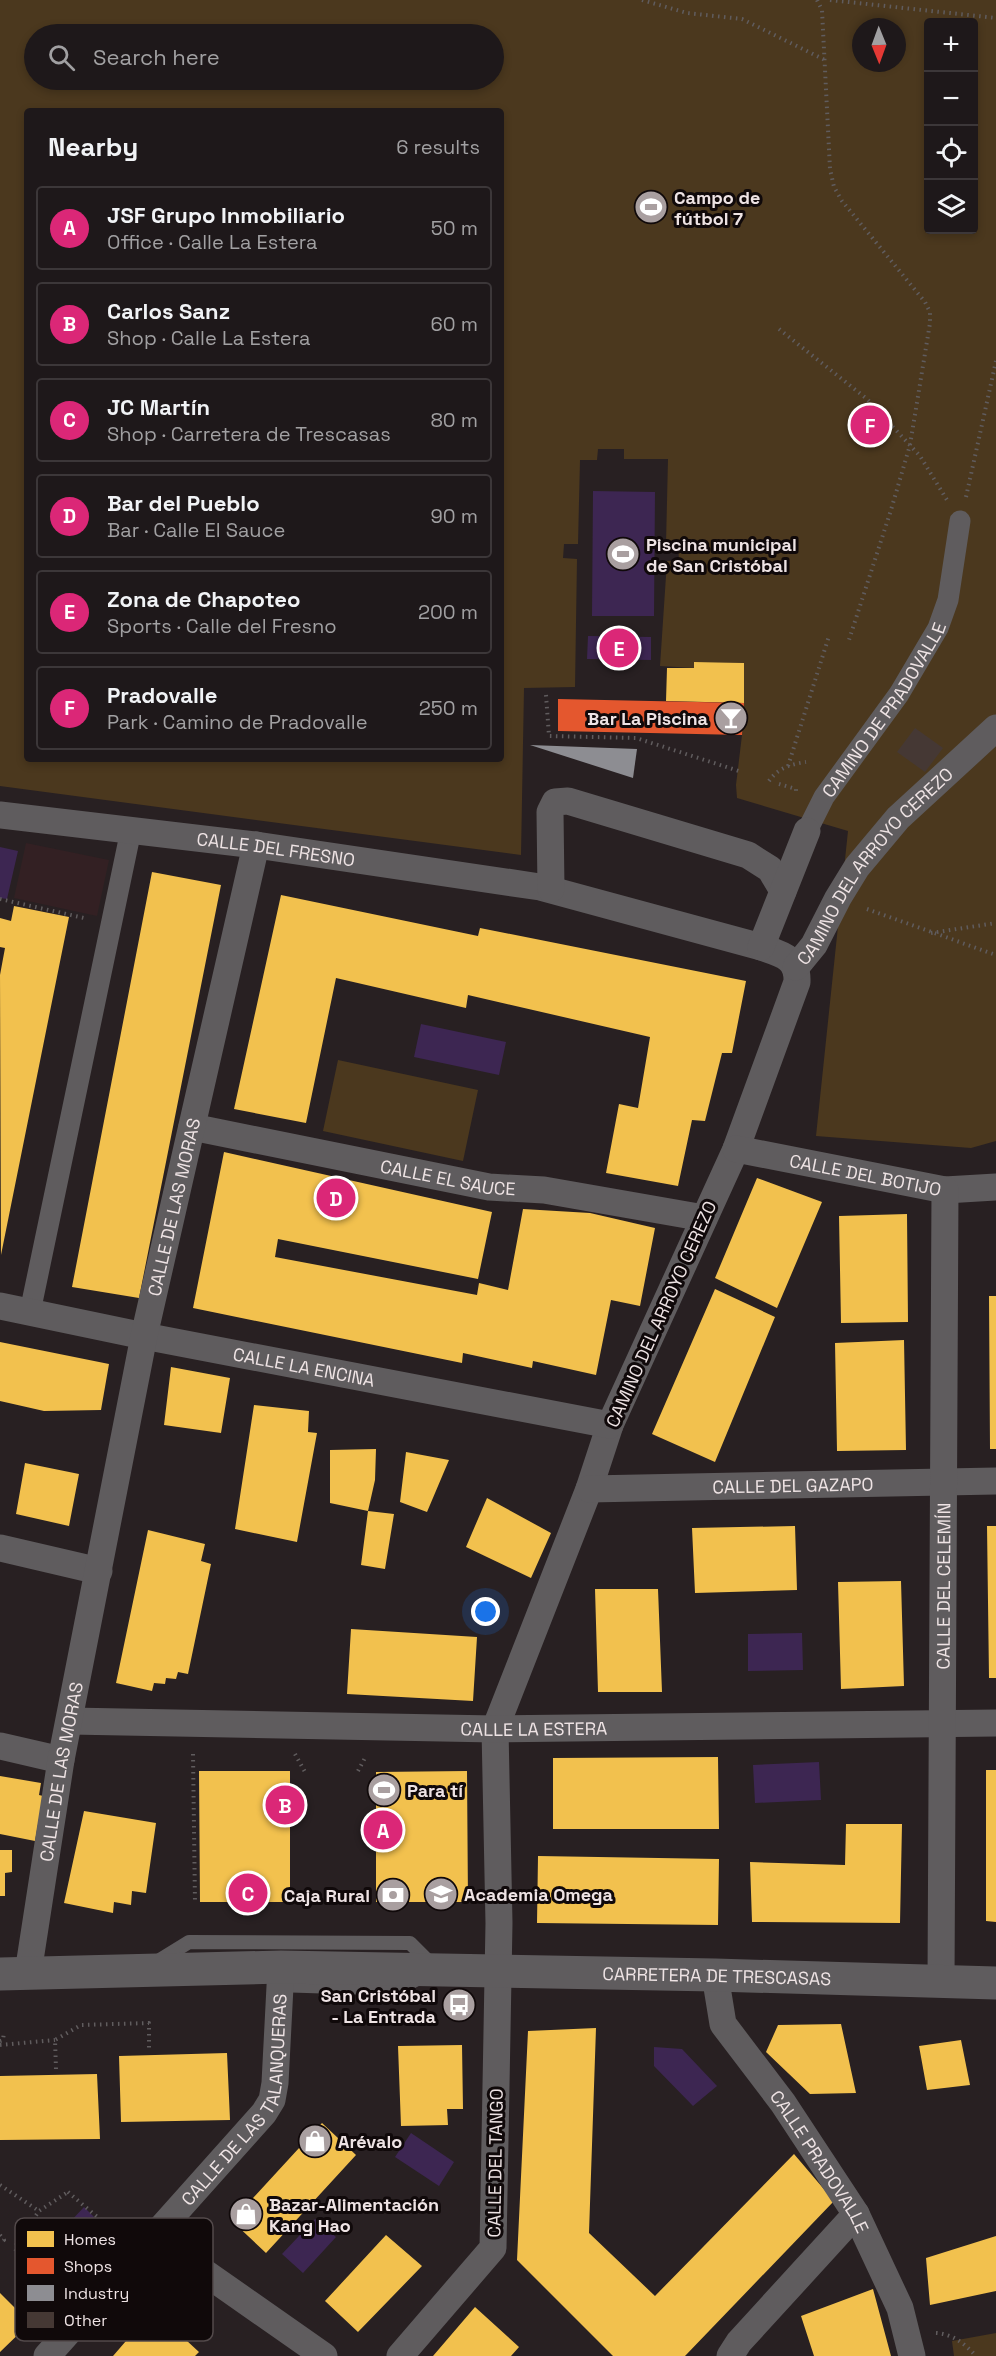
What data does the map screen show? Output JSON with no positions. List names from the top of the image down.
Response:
{
  "streets": {
    "street": [
      "CAMINO DE PRADOVALLE",
      "CALLE DEL FRESNO",
      "CAMINO DEL ARROYO CEREZO",
      "CALLE DEL BOTIJO",
      "CALLE EL SAUCE",
      "CALLE DE LAS MORAS",
      "CALLE LA ENCINA",
      "CALLE DEL GAZAPO",
      "CALLE DEL CELEMÍN",
      "CALLE LA ESTERA",
      "CARRETERA DE TRESCASAS",
      "CALLE DE LAS TALANQUERAS",
      "CALLE PRADOVALLE",
      "CALLE DEL TANGO"
    ]
  },
  "crossings": [
    ["CALLE DEL FRESNO", "CAMINO DEL ARROYO CEREZO"],
    ["CALLE DEL FRESNO", "CALLE DE LAS MORAS"],
    ["CAMINO DEL ARROYO CEREZO", "CALLE DEL BOTIJO"],
    ["CAMINO DEL ARROYO CEREZO", "CALLE EL SAUCE"],
    ["CAMINO DEL ARROYO CEREZO", "CALLE LA ENCINA"],
    ["CAMINO DEL ARROYO CEREZO", "CALLE DEL GAZAPO"],
    ["CAMINO DEL ARROYO CEREZO", "CALLE LA ESTERA"],
    ["CAMINO DEL ARROYO CEREZO", "CARRETERA DE TRESCASAS"],
    ["CAMINO DEL ARROYO CEREZO", "CALLE DEL TANGO"],
    ["CALLE DEL BOTIJO", "CALLE DEL CELEMÍN"],
    ["CALLE EL SAUCE", "CALLE DE LAS MORAS"],
    ["CALLE DE LAS MORAS", "CALLE LA ENCINA"],
    ["CALLE DE LAS MORAS", "CALLE LA ESTERA"],
    ["CALLE DE LAS MORAS", "CARRETERA DE TRESCASAS"],
    ["CALLE DEL GAZAPO", "CALLE DEL CELEMÍN"],
    ["CALLE DEL CELEMÍN", "CALLE LA ESTERA"],
    ["CALLE DEL CELEMÍN", "CARRETERA DE TRESCASAS"],
    ["CARRETERA DE TRESCASAS", "CALLE DE LAS TALANQUERAS"],
    ["CARRETERA DE TRESCASAS", "CALLE PRADOVALLE"],
    ["CARRETERA DE TRESCASAS", "CALLE DEL TANGO"]
  ],
  "places": {
    "sports": ["Campo de fútbol 7", "Piscina municipal de San Cristóbal", "Para tí"],
    "bar": ["Bar La Piscina"],
    "school or university": ["Academia Omega"],
    "bank": ["Caja Rural"],
    "bus stop": ["San Cristóbal - La Entrada"],
    "shop": ["Arévalo", "Bazar-Alimentación Kang Hao"]
  },
  "legend": [
    "Homes",
    "Shops",
    "Industry",
    "Other"
  ],
  "north": "bottom",
  "page": {
    "map_buttons": ["+", "−"],
    "search": "Search here",
    "heading": ["Nearby", "6 results"],
    "list": [
      {
        "mark": "A",
        "name": "JSF Grupo Inmobiliario",
        "note": "Office · Calle La Estera",
        "value": "50 m"
      },
      {
        "mark": "B",
        "name": "Carlos Sanz",
        "note": "Shop · Calle La Estera",
        "value": "60 m"
      },
      {
        "mark": "C",
        "name": "JC Martín",
        "note": "Shop · Carretera de Trescasas",
        "value": "80 m"
      },
      {
        "mark": "D",
        "name": "Bar del Pueblo",
        "note": "Bar · Calle El Sauce",
        "value": "90 m"
      },
      {
        "mark": "E",
        "name": "Zona de Chapoteo",
        "note": "Sports · Calle del Fresno",
        "value": "200 m"
      },
      {
        "mark": "F",
        "name": "Pradovalle",
        "note": "Park · Camino de Pradovalle",
        "value": "250 m"
      }
    ],
    "pins": [
      "F",
      "E",
      "D",
      "B",
      "A",
      "C"
    ]
  }
}
